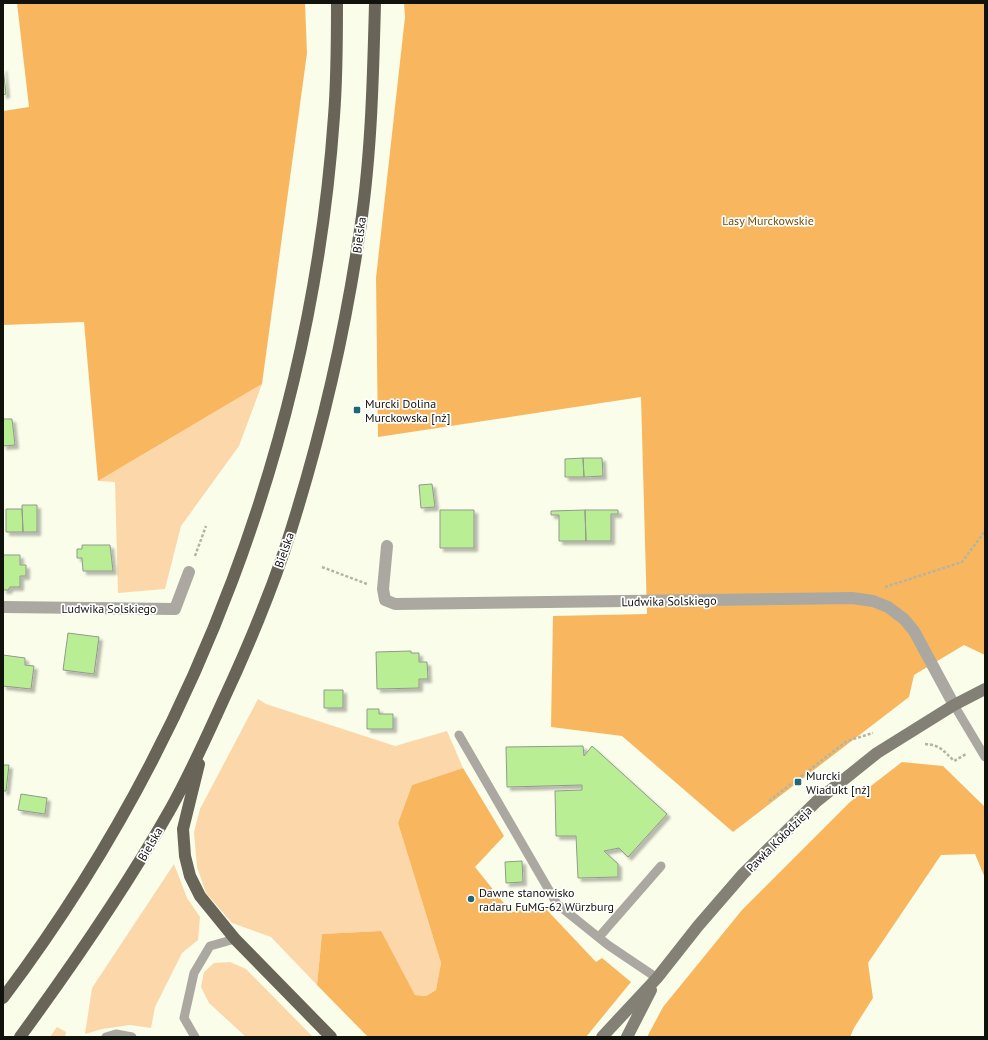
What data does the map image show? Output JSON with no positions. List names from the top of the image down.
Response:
{
  "streets": {
    "main road": ["Bielska"],
    "street": ["Ludwika Solskiego", "Pawła Kołodzieja"]
  },
  "crossings": [
    ["Ludwika Solskiego", "Pawła Kołodzieja"]
  ],
  "parks": ["Lasy Murckowskie"],
  "places": {
    "transit": ["Murcki Dolina Murckowska [nż]", "Murcki Wiadukt [nż]"],
    "other": ["Dawne stanowisko radaru FuMG-62 Würzburg"]
  }
}
